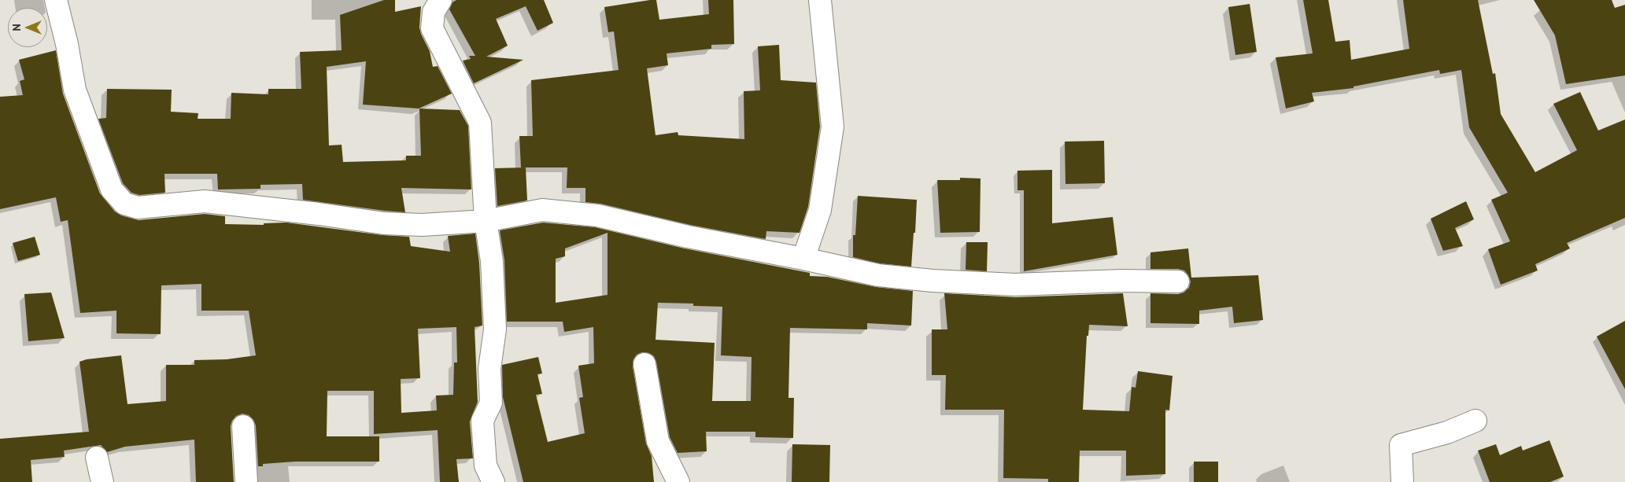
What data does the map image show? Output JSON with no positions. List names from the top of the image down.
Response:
{
  "north": "left"
}
